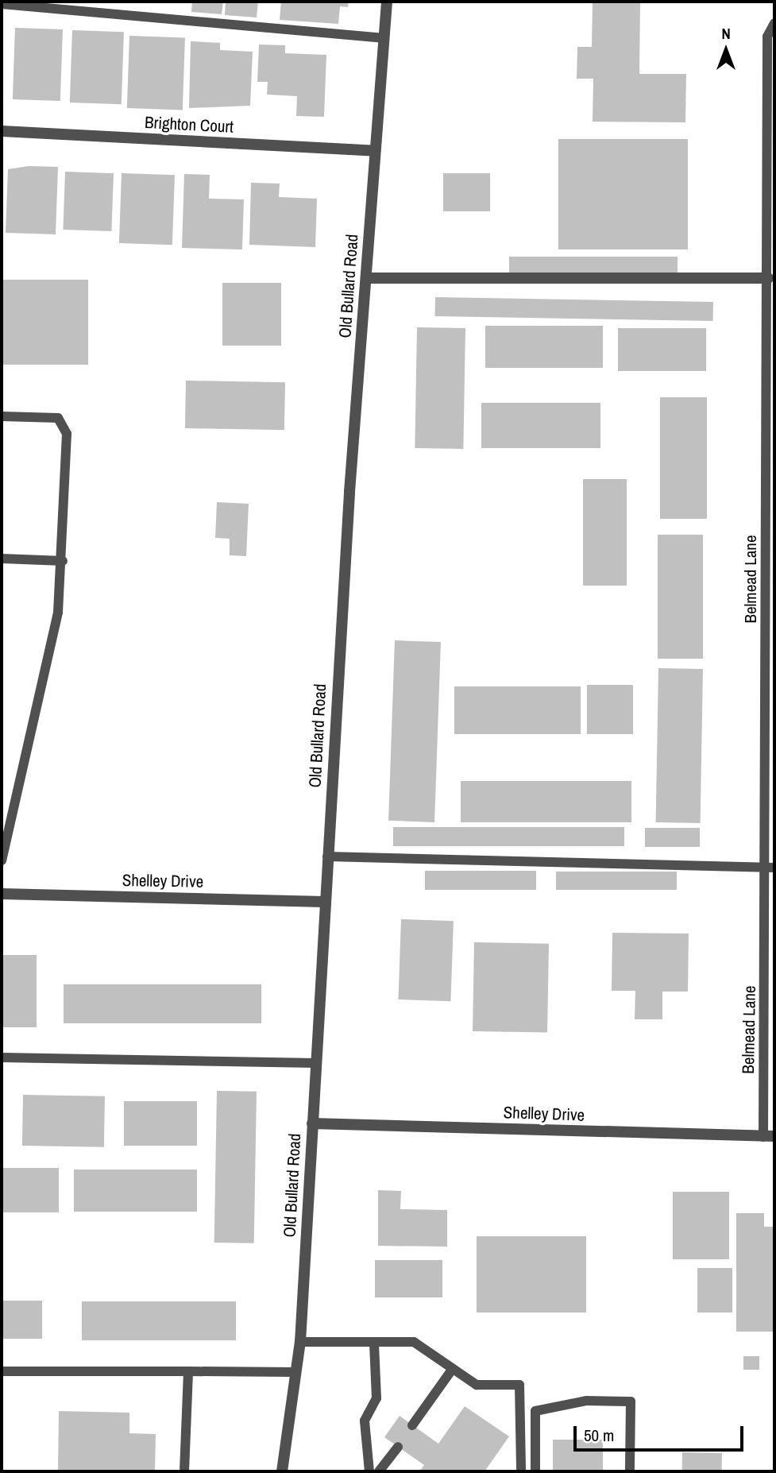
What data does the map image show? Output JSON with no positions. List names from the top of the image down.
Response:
{
  "streets": {
    "street": ["Brighton Court", "Old Bullard Road", "Shelley Drive"],
    "lane": ["Belmead Lane"]
  },
  "crossings": [
    ["Brighton Court", "Old Bullard Road"],
    ["Old Bullard Road", "Shelley Drive"],
    ["Belmead Lane", "Shelley Drive"]
  ],
  "scale_bar": "50 m",
  "north": "top"
}
